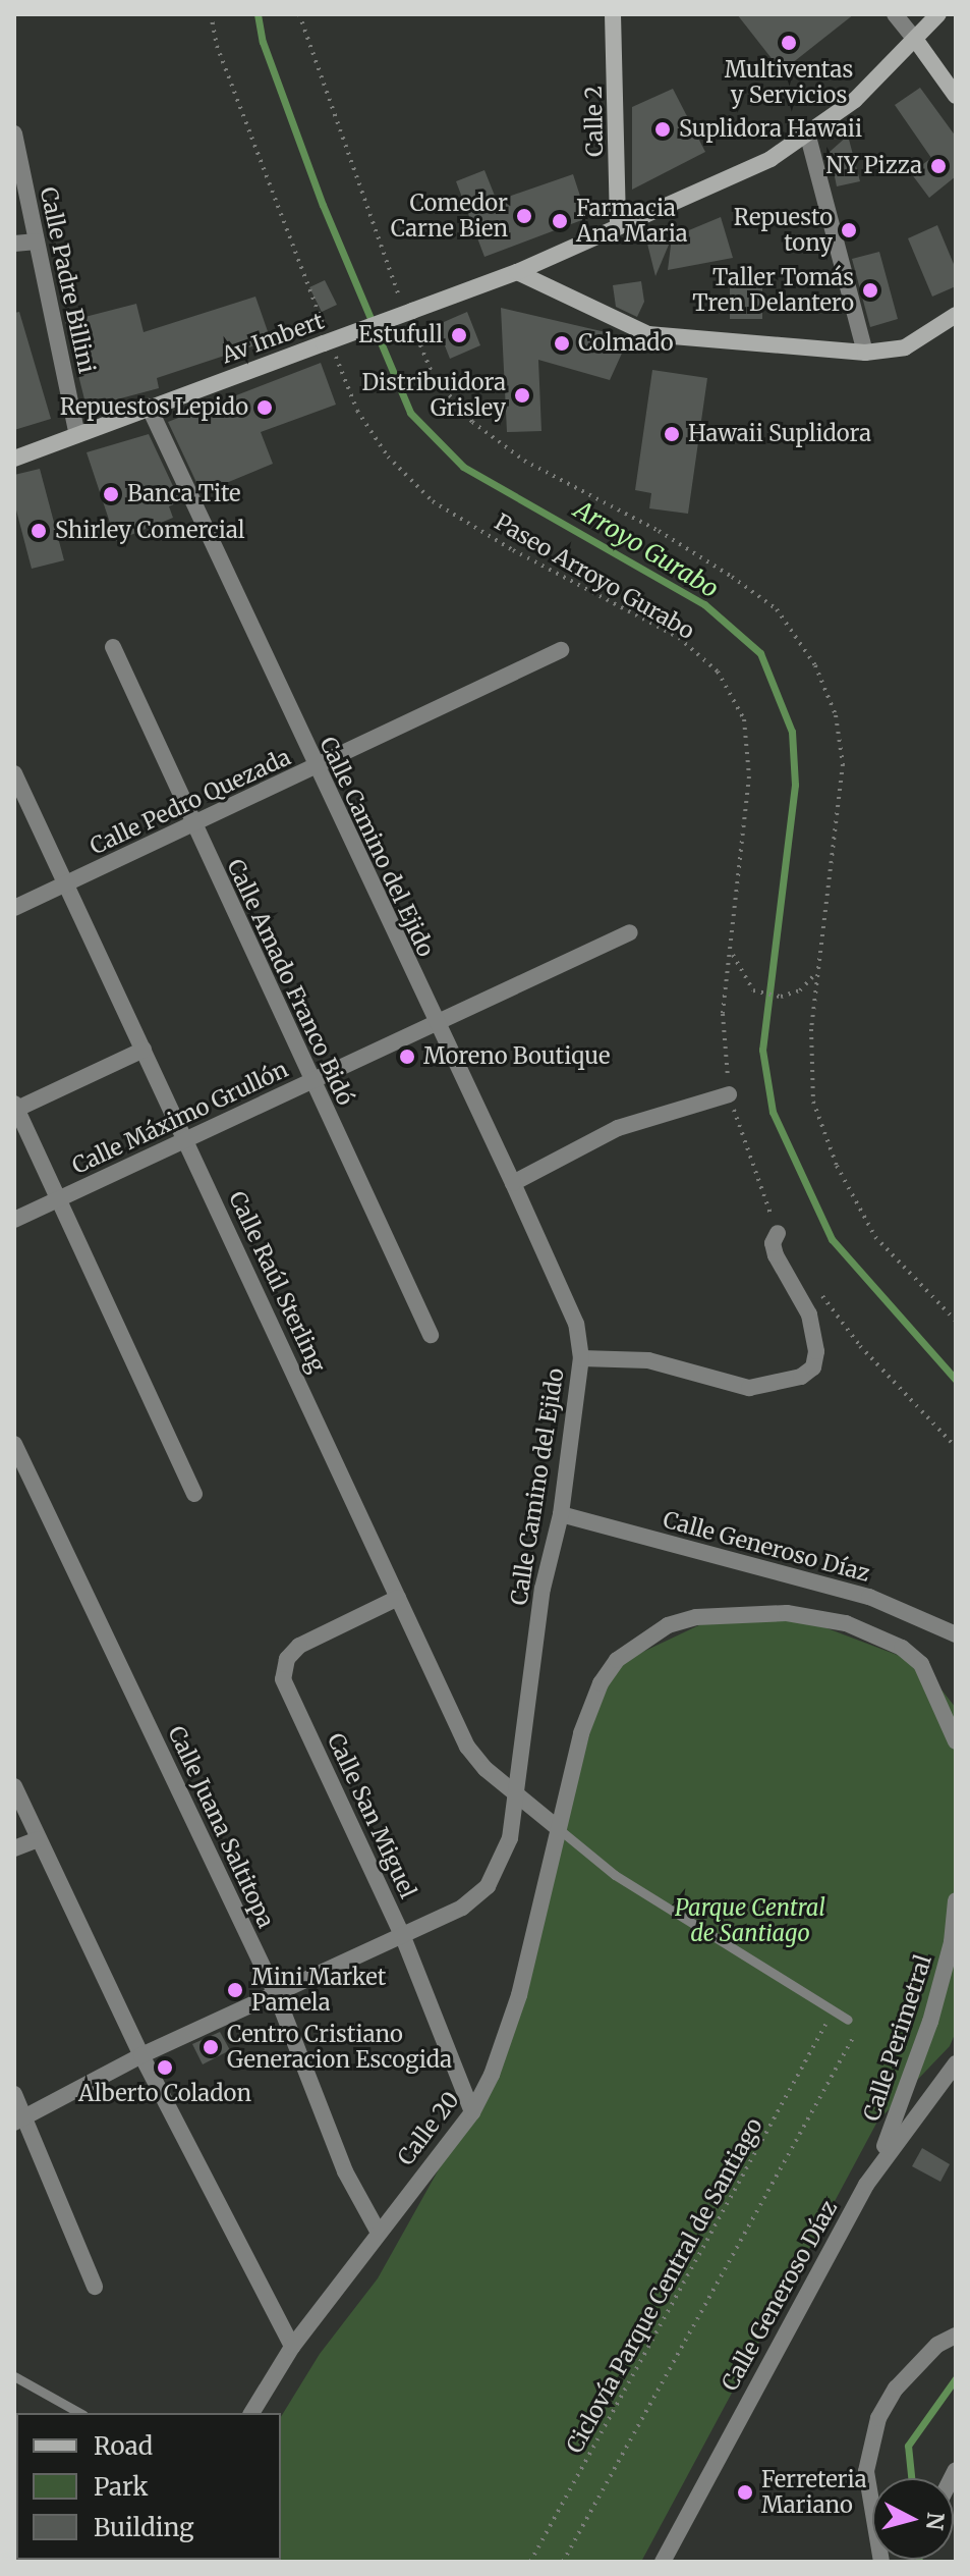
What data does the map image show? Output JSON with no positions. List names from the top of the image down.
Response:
{
  "streets": {
    "main road": ["Calle 2", "Av Imbert"],
    "street": [
      "Calle Padre Billini",
      "Calle Pedro Quezada",
      "Calle Camino del Ejido",
      "Calle Amado Franco Bidó",
      "Calle Máximo Grullón",
      "Calle Raúl Sterling",
      "Calle Generoso Díaz",
      "Calle San Miguel",
      "Calle Juana Saltitopa",
      "Calle Perimetral",
      "Calle 20"
    ],
    "path": ["Paseo Arroyo Gurabo", "Ciclovía Parque Central de Santiago"]
  },
  "crossings": [
    ["Calle 2", "Av Imbert"],
    ["Calle Padre Billini", "Av Imbert"],
    ["Av Imbert", "Paseo Arroyo Gurabo"],
    ["Av Imbert", "Calle Camino del Ejido"],
    ["Calle Pedro Quezada", "Calle Camino del Ejido"],
    ["Calle Pedro Quezada", "Calle Amado Franco Bidó"],
    ["Calle Pedro Quezada", "Calle Raúl Sterling"],
    ["Calle Camino del Ejido", "Calle Máximo Grullón"],
    ["Calle Camino del Ejido", "Calle Raúl Sterling"],
    ["Calle Camino del Ejido", "Calle Generoso Díaz"],
    ["Calle Camino del Ejido", "Calle San Miguel"],
    ["Calle Camino del Ejido", "Calle Juana Saltitopa"],
    ["Calle Amado Franco Bidó", "Calle Máximo Grullón"],
    ["Calle Máximo Grullón", "Calle Raúl Sterling"],
    ["Calle Raúl Sterling", "Calle San Miguel"],
    ["Calle Raúl Sterling", "Calle 20"],
    ["Calle Generoso Díaz", "Calle Perimetral"],
    ["Calle San Miguel", "Calle 20"],
    ["Calle Juana Saltitopa", "Calle 20"]
  ],
  "water": ["Arroyo Gurabo"],
  "parks": ["Parque Central de Santiago"],
  "places": [
    "Multiventas y Servicios",
    "Suplidora Hawaii",
    "NY Pizza",
    "Comedor Carne Bien",
    "Farmacia Ana Maria",
    "Repuesto tony",
    "Taller Tomás Tren Delantero",
    "Estufull",
    "Colmado",
    "Distribuidora Grisley",
    "Repuestos Lepido",
    "Hawaii Suplidora",
    "Banca Tite",
    "Shirley Comercial",
    "Moreno Boutique",
    "Mini Market Pamela",
    "Centro Cristiano Generacion Escogida",
    "Alberto Coladon",
    "Ferreteria Mariano"
  ],
  "legend": ["Road", "Park", "Building"],
  "north": "right"
}
